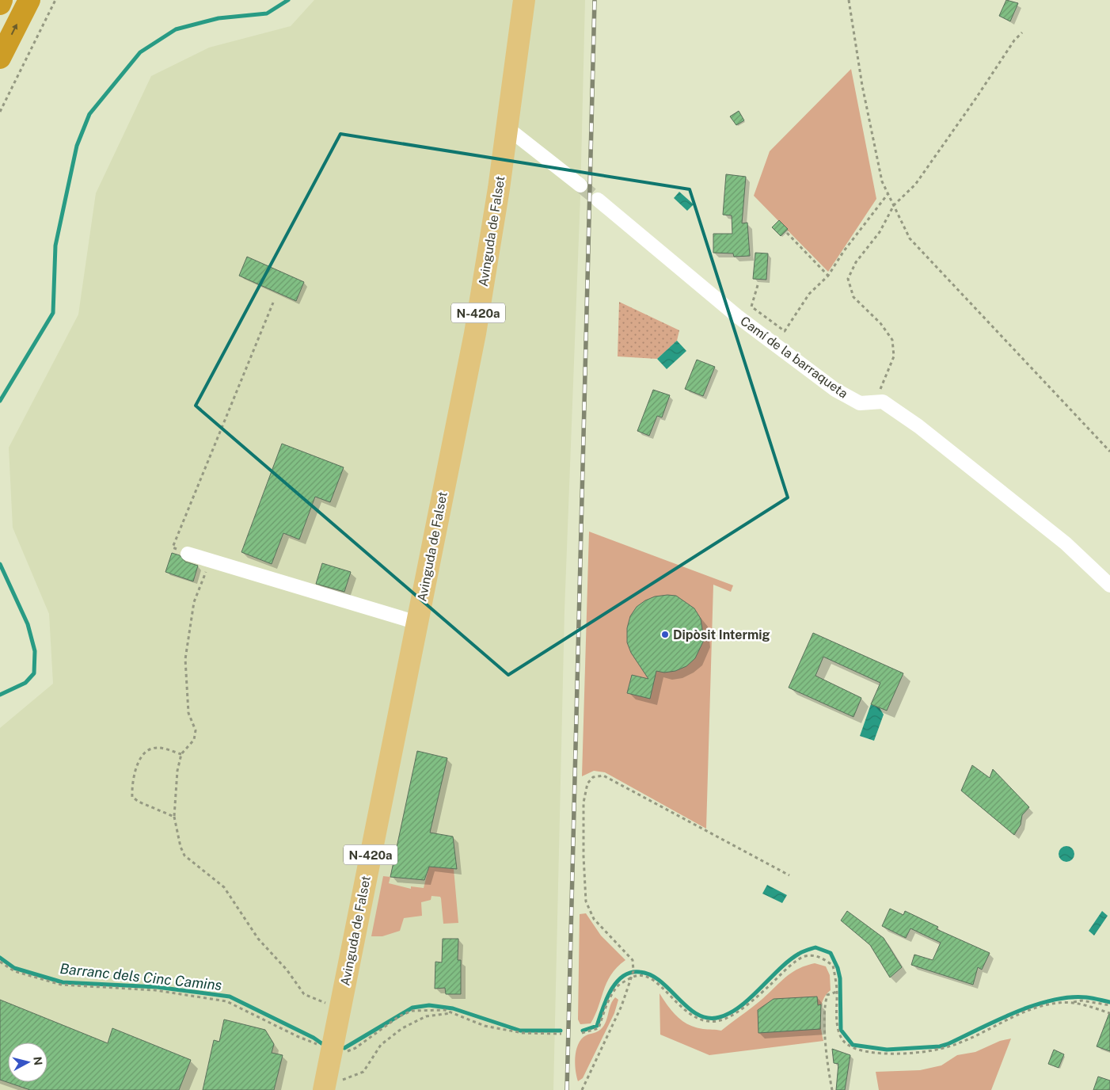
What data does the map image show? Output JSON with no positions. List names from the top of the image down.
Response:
{
  "streets": {
    "main road": ["Avinguda de Falset", "N-420a"],
    "street": ["Camí de la barraqueta"]
  },
  "water": ["Barranc dels Cinc Camins"],
  "places": ["Dipòsit Intermig"],
  "north": "right"
}
